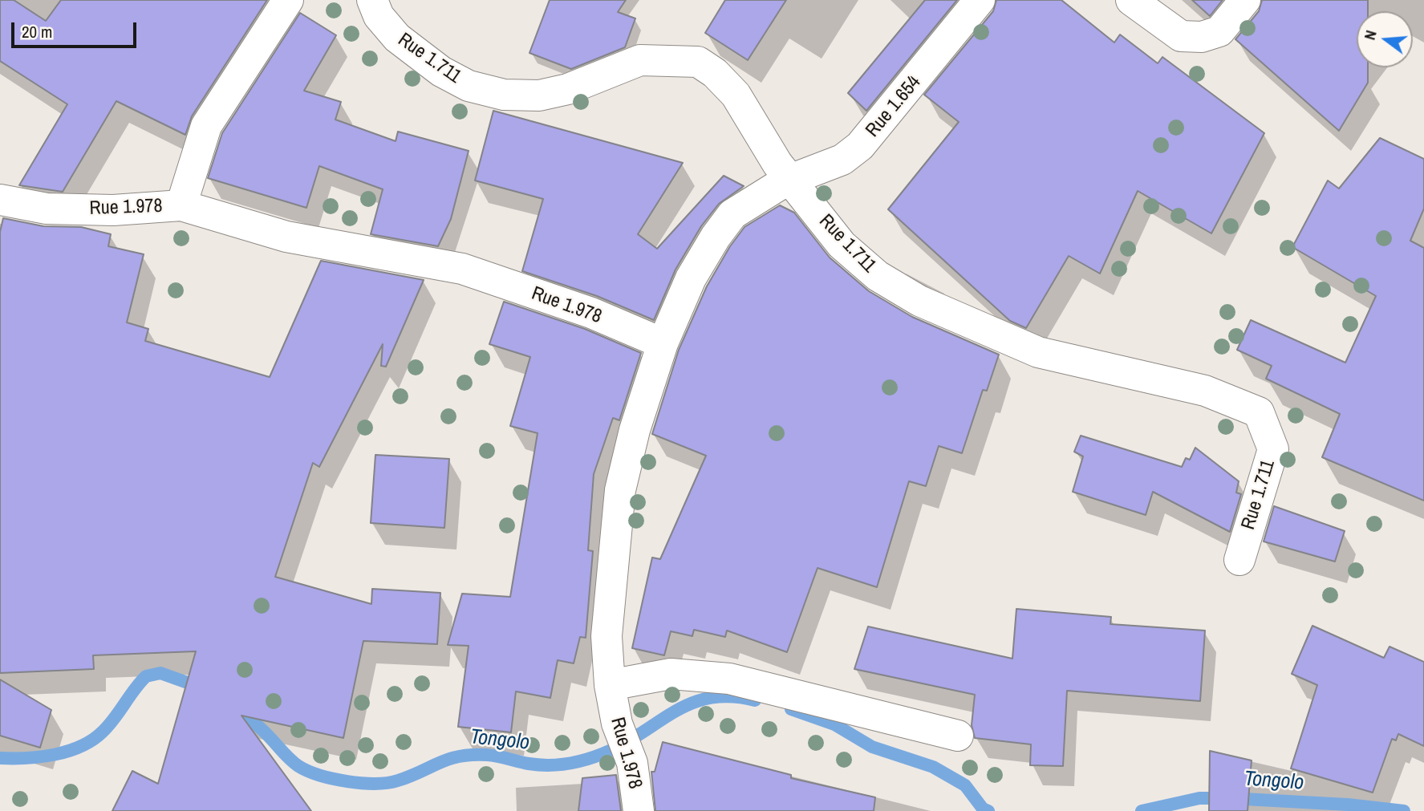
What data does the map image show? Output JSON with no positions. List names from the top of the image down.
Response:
{
  "streets": {
    "street": ["Rue 1.711", "Rue 1.654", "Rue 1.978"]
  },
  "crossings": [
    ["Rue 1.711", "Rue 1.654"],
    ["Rue 1.654", "Rue 1.978"]
  ],
  "water": ["Tongolo"],
  "scale_bar": "20 m",
  "north": "left"
}
